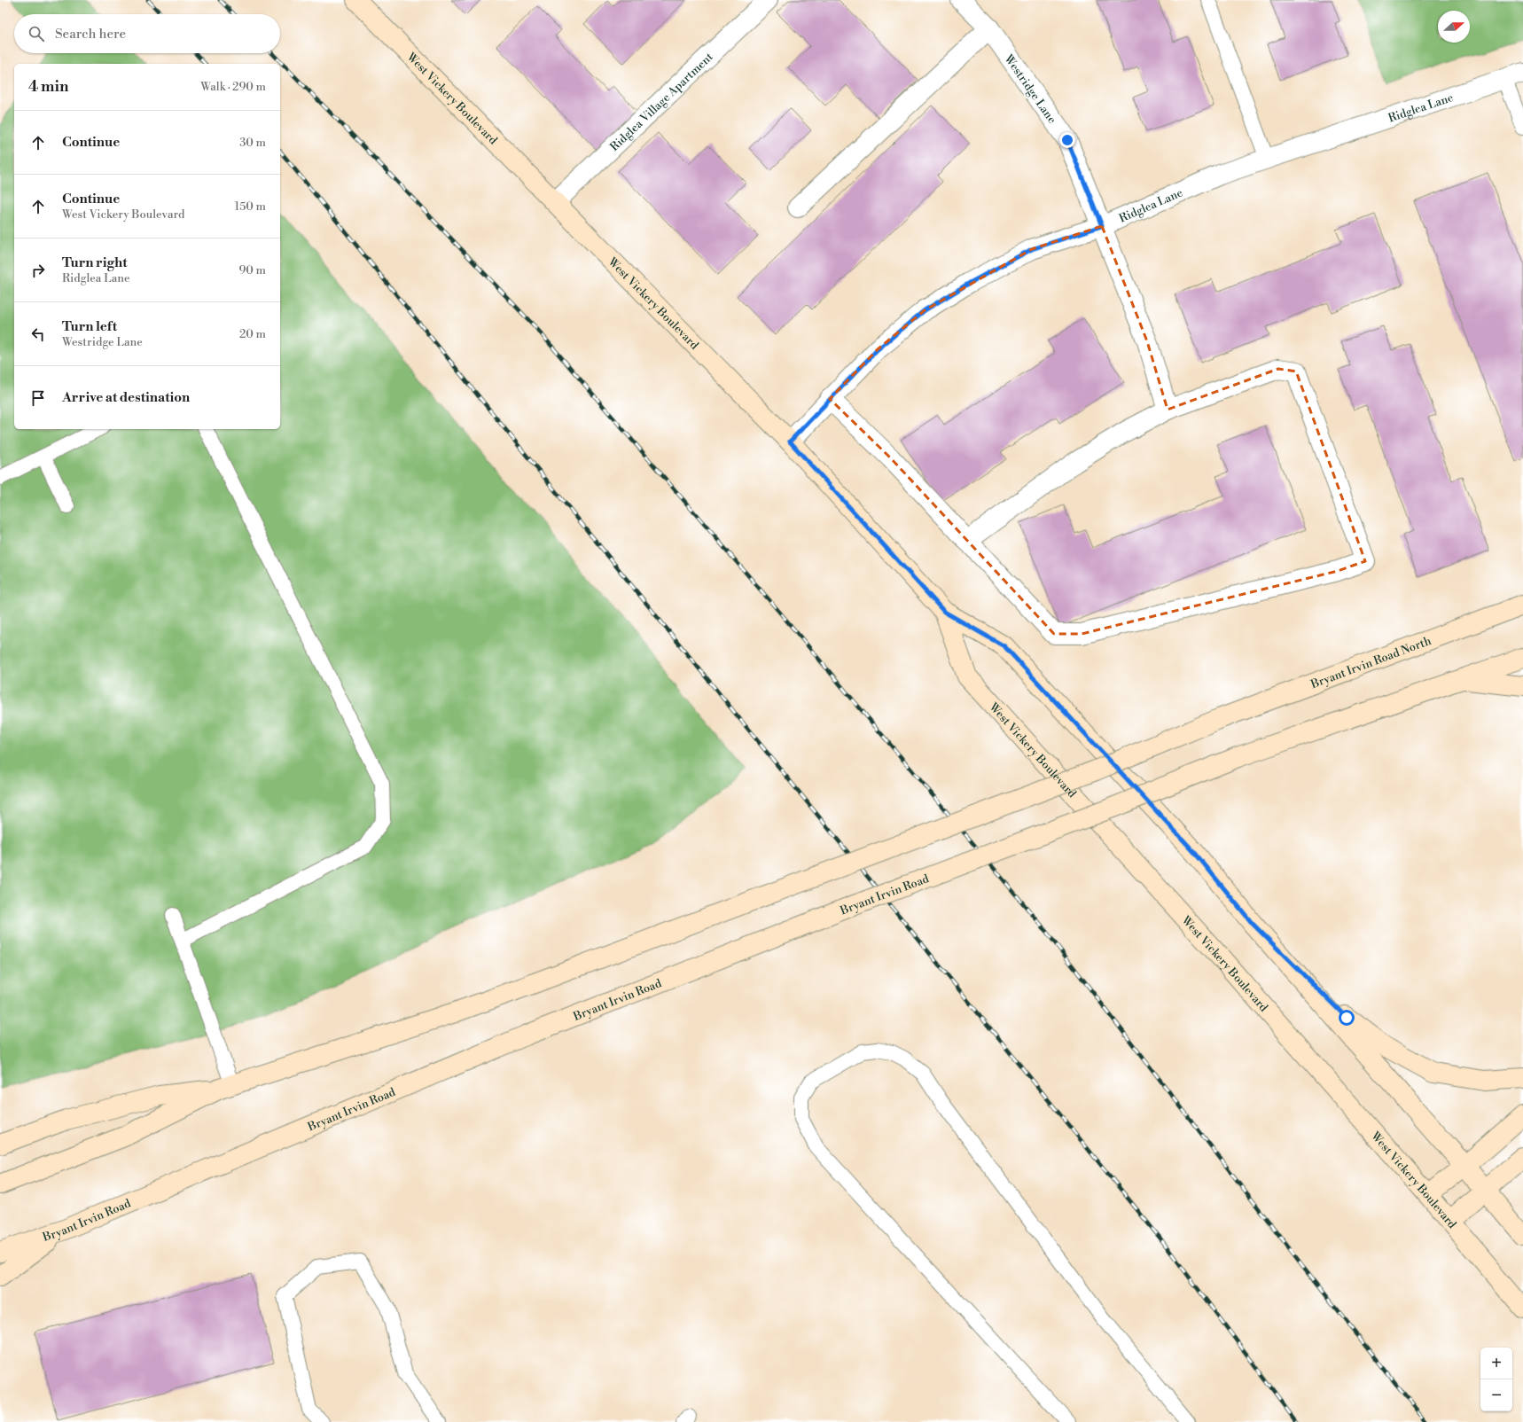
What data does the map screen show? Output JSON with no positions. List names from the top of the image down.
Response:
{
  "streets": {
    "main road": ["West Vickery Boulevard", "Bryant Irvin Road North", "Bryant Irvin Road"],
    "street": ["Westridge Lane", "Ridglea Village Apartment", "Ridglea Lane"]
  },
  "crossings": [
    ["Westridge Lane", "Ridglea Lane"],
    ["West Vickery Boulevard", "Ridglea Village Apartment"],
    ["West Vickery Boulevard", "Ridglea Lane"]
  ],
  "north": "right",
  "page": {
    "search": "Search here",
    "heading": ["4 min", "Walk · 290 m"],
    "list": [
      ["Continue", "30 m"],
      ["Continue", "West Vickery Boulevard", "150 m"],
      ["Turn right", "Ridglea Lane", "90 m"],
      ["Turn left", "Westridge Lane", "20 m"],
      "Arrive at destination"
    ],
    "map_buttons": ["+", "−"]
  }
}
